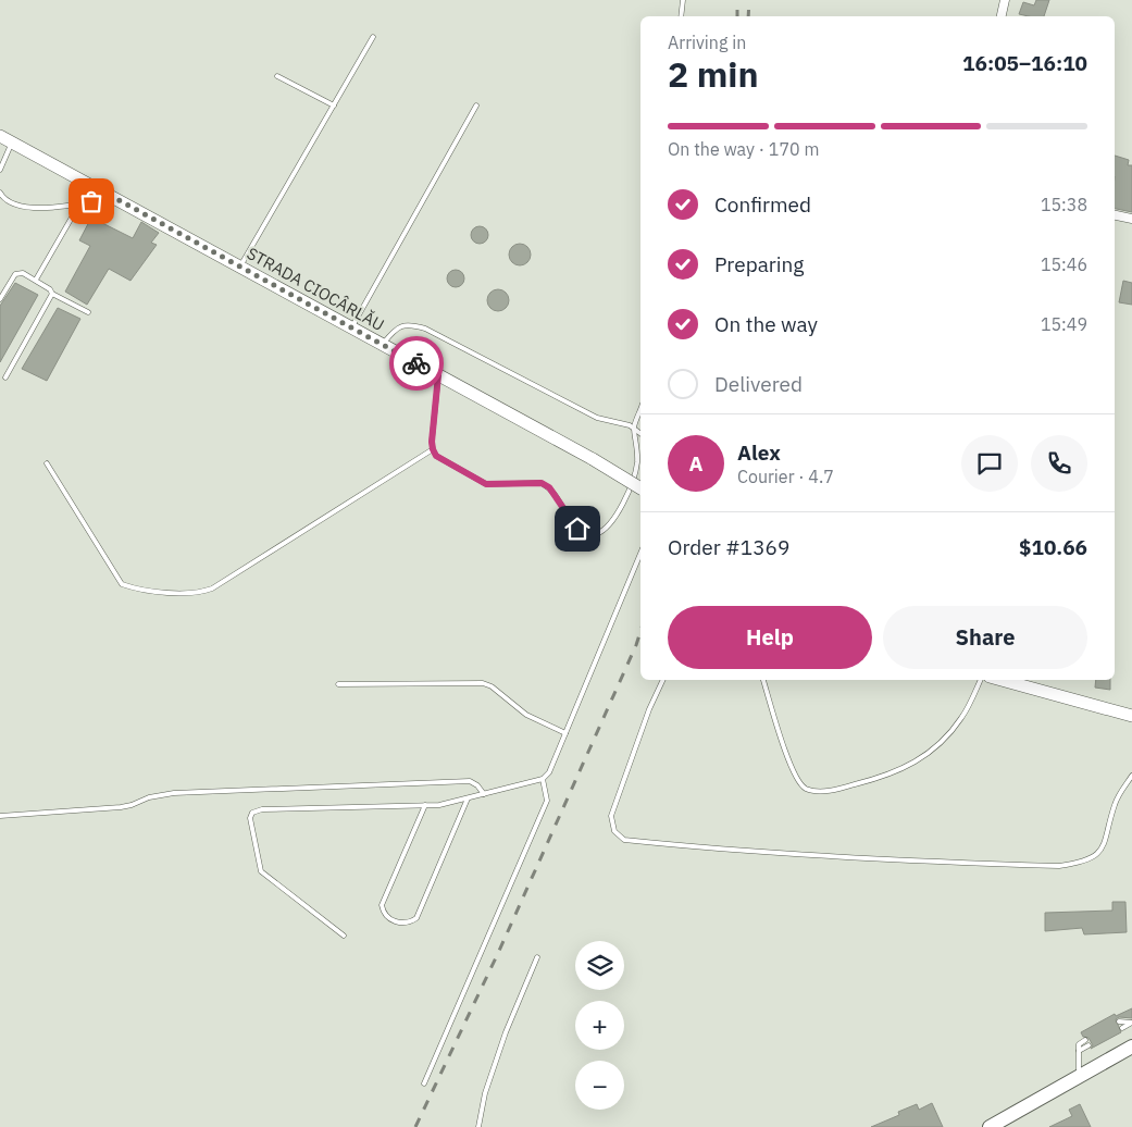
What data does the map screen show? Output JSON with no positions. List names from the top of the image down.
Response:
{
  "streets": {
    "main road": ["STRADA CIOCÂRLĂU"]
  },
  "page": {
    "heading": ["2 min", "Arriving in", "16:05–16:10"],
    "panel": [
      "Alex",
      "Courier · 4.7",
      "Order #1369",
      "$10.66"
    ],
    "bar": "On the way · 170 m",
    "list": [
      ["Confirmed", "15:38"],
      ["Preparing", "15:46"],
      ["On the way", "15:49"],
      "Delivered"
    ],
    "round": "A",
    "buttons": ["Help", "Share"],
    "map_buttons": ["+", "−"]
  }
}
